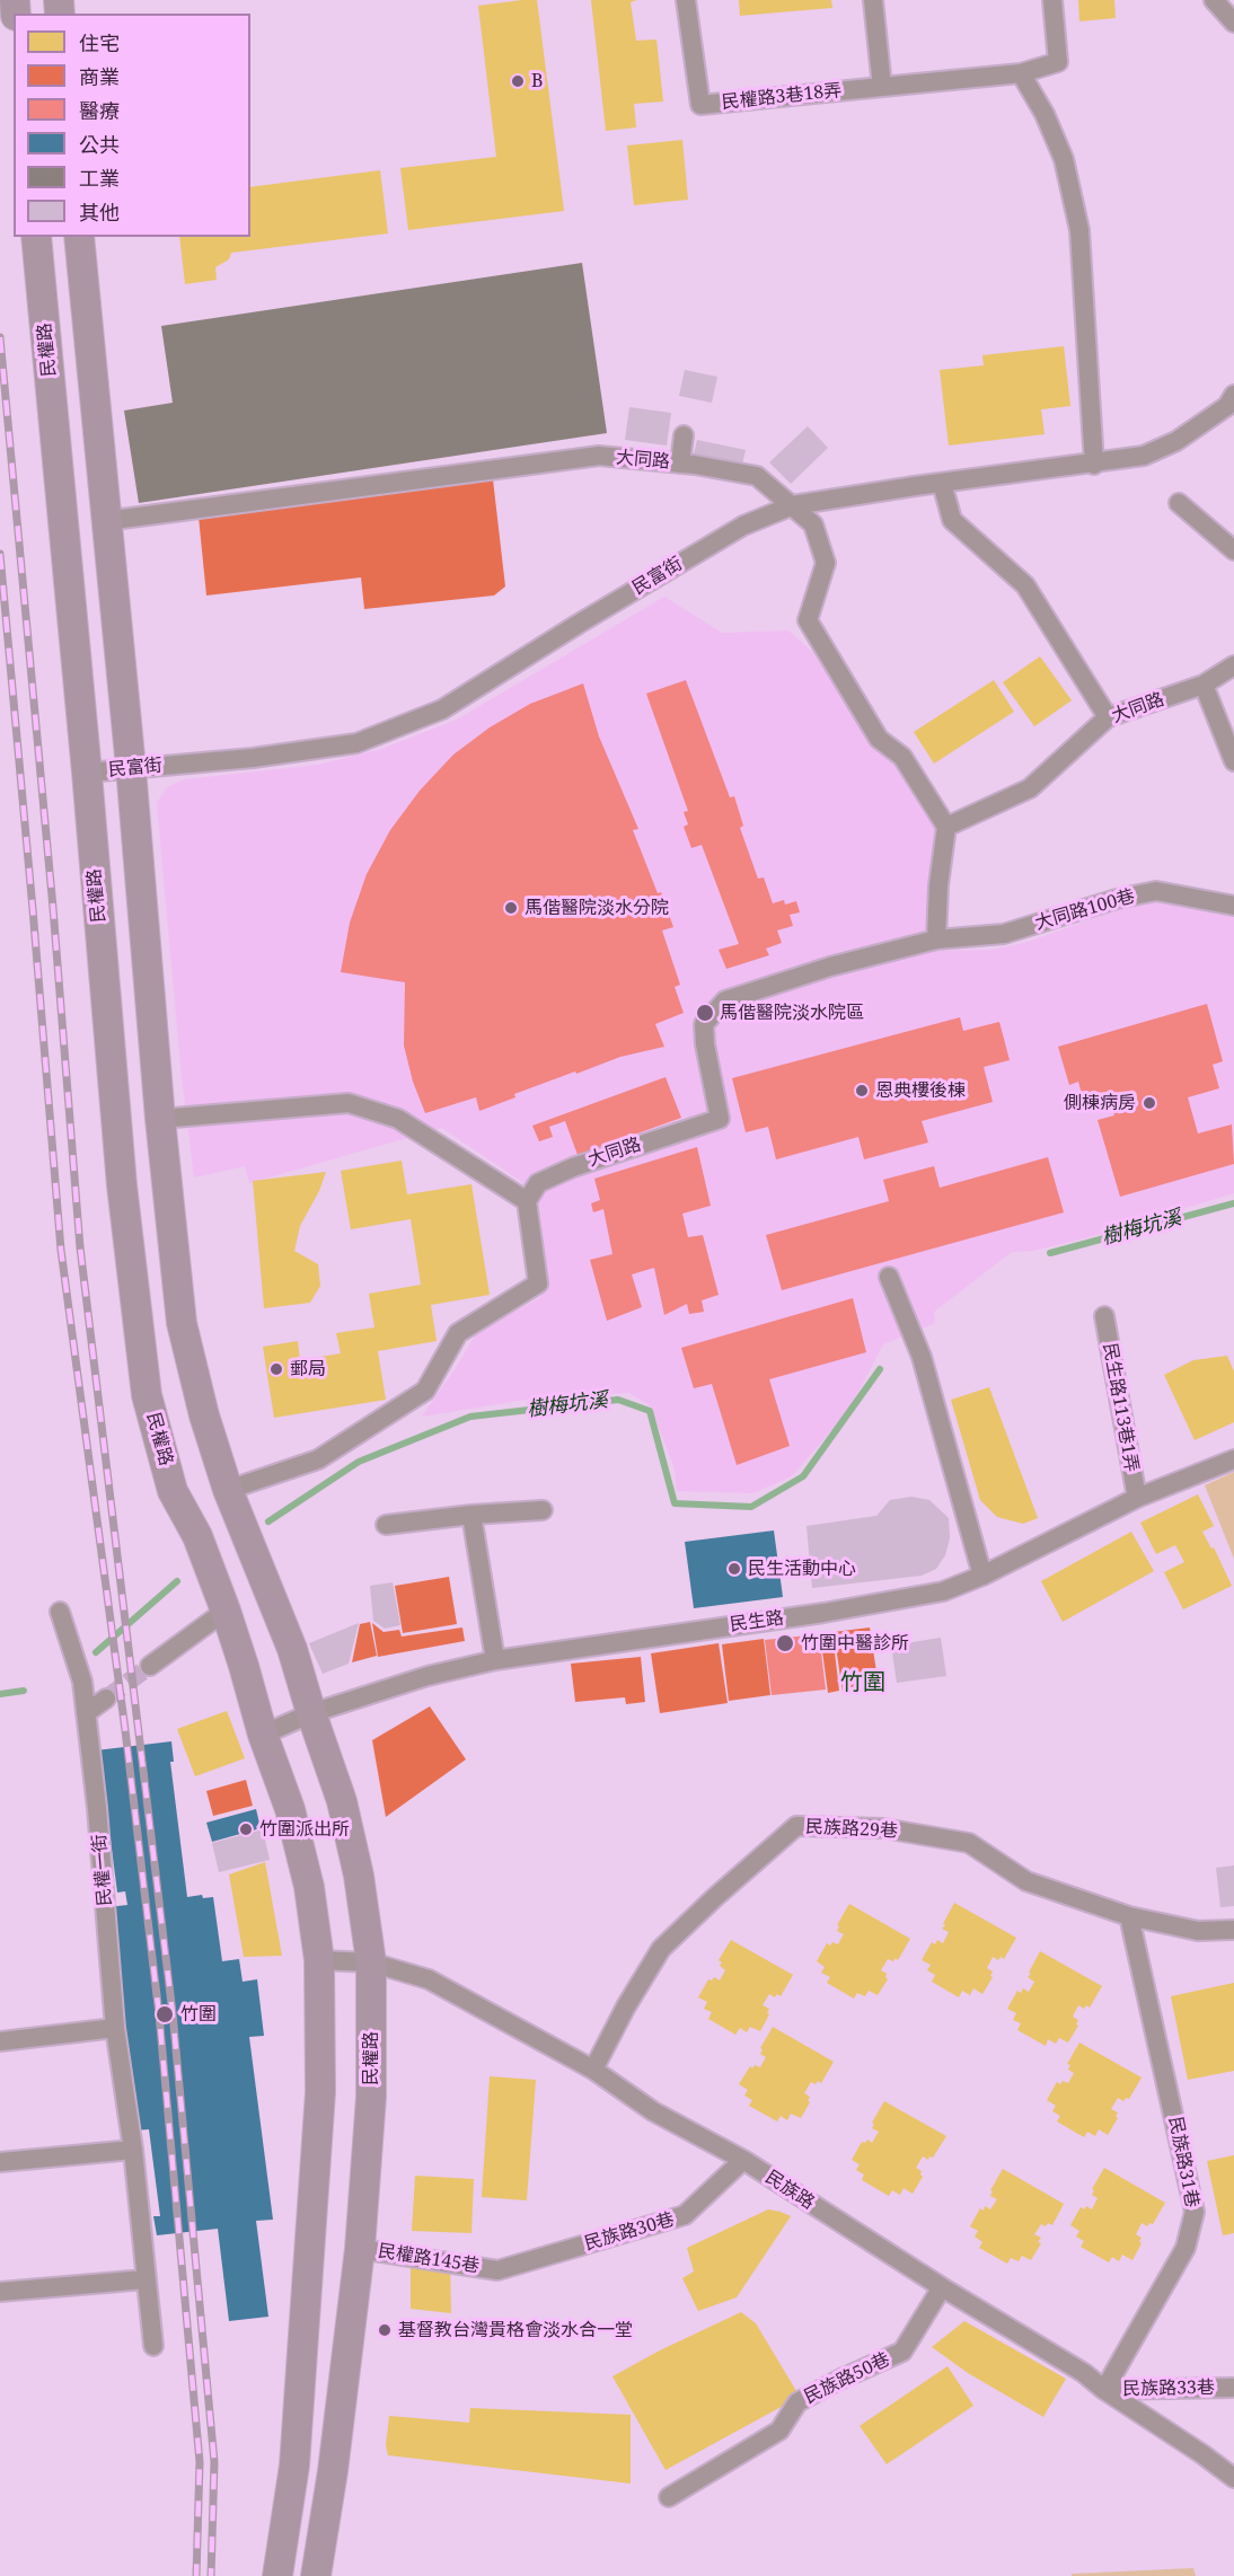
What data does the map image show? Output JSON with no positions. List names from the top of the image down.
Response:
{
  "streets": {
    "main road": ["民權路"],
    "street": [
      "民權路3巷18弄",
      "大同路",
      "民富街",
      "大同路100巷",
      "民生路113巷1弄",
      "民生路",
      "民族路29巷",
      "民權一街",
      "民族路31巷",
      "民族路",
      "民族路30巷",
      "民權路145巷",
      "民族路50巷",
      "民族路33巷"
    ]
  },
  "crossings": [
    ["民權路", "民富街"],
    ["民權路", "民生路"],
    ["民權路", "民族路"],
    ["民權路", "民權路145巷"],
    ["大同路", "民富街"],
    ["大同路", "大同路100巷"],
    ["民生路113巷1弄", "民生路"],
    ["民族路29巷", "民族路31巷"],
    ["民族路29巷", "民族路"],
    ["民族路31巷", "民族路"],
    ["民族路31巷", "民族路33巷"],
    ["民族路", "民族路30巷"],
    ["民族路", "民族路50巷"],
    ["民族路", "民族路33巷"],
    ["民族路30巷", "民權路145巷"]
  ],
  "districts": ["竹圍"],
  "water": ["樹梅坑溪"],
  "places": [
    "B",
    "馬偕醫院淡水分院",
    "馬偕醫院淡水院區",
    "恩典樓後棟",
    "側棟病房",
    "郵局",
    "民生活動中心",
    "竹圍中醫診所",
    "竹圍派出所",
    "竹圍",
    "基督教台灣貴格會淡水合一堂"
  ],
  "legend": [
    "住宅",
    "商業",
    "醫療",
    "公共",
    "工業",
    "其他"
  ]
}
